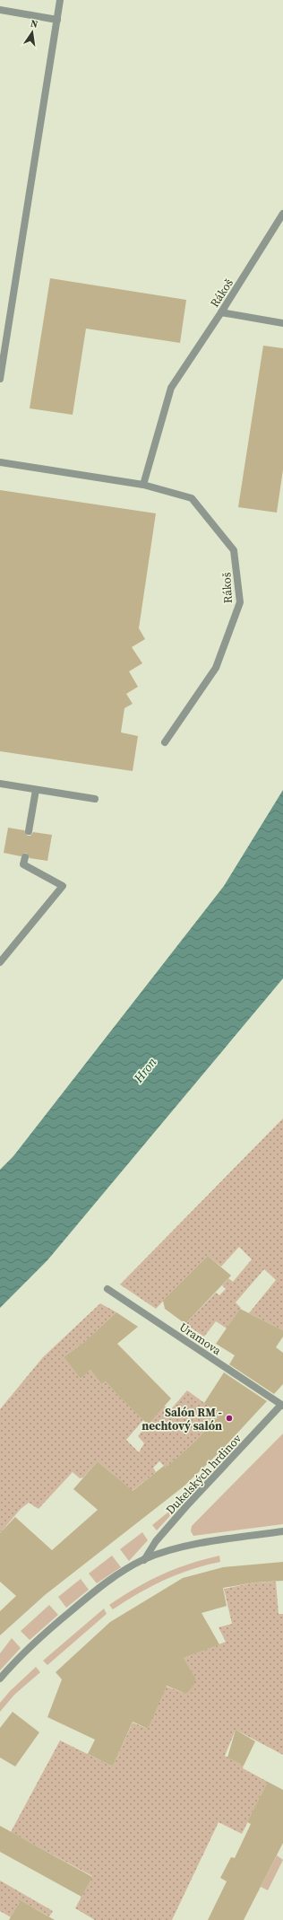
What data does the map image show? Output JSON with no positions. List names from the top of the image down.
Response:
{
  "streets": {
    "street": ["Rákoš", "Uramova", "Dukelských hrdinov"]
  },
  "crossings": [
    ["Uramova", "Dukelských hrdinov"]
  ],
  "water": ["Hron"],
  "places": ["Salón RM - nechtový salón"],
  "north": "top"
}
